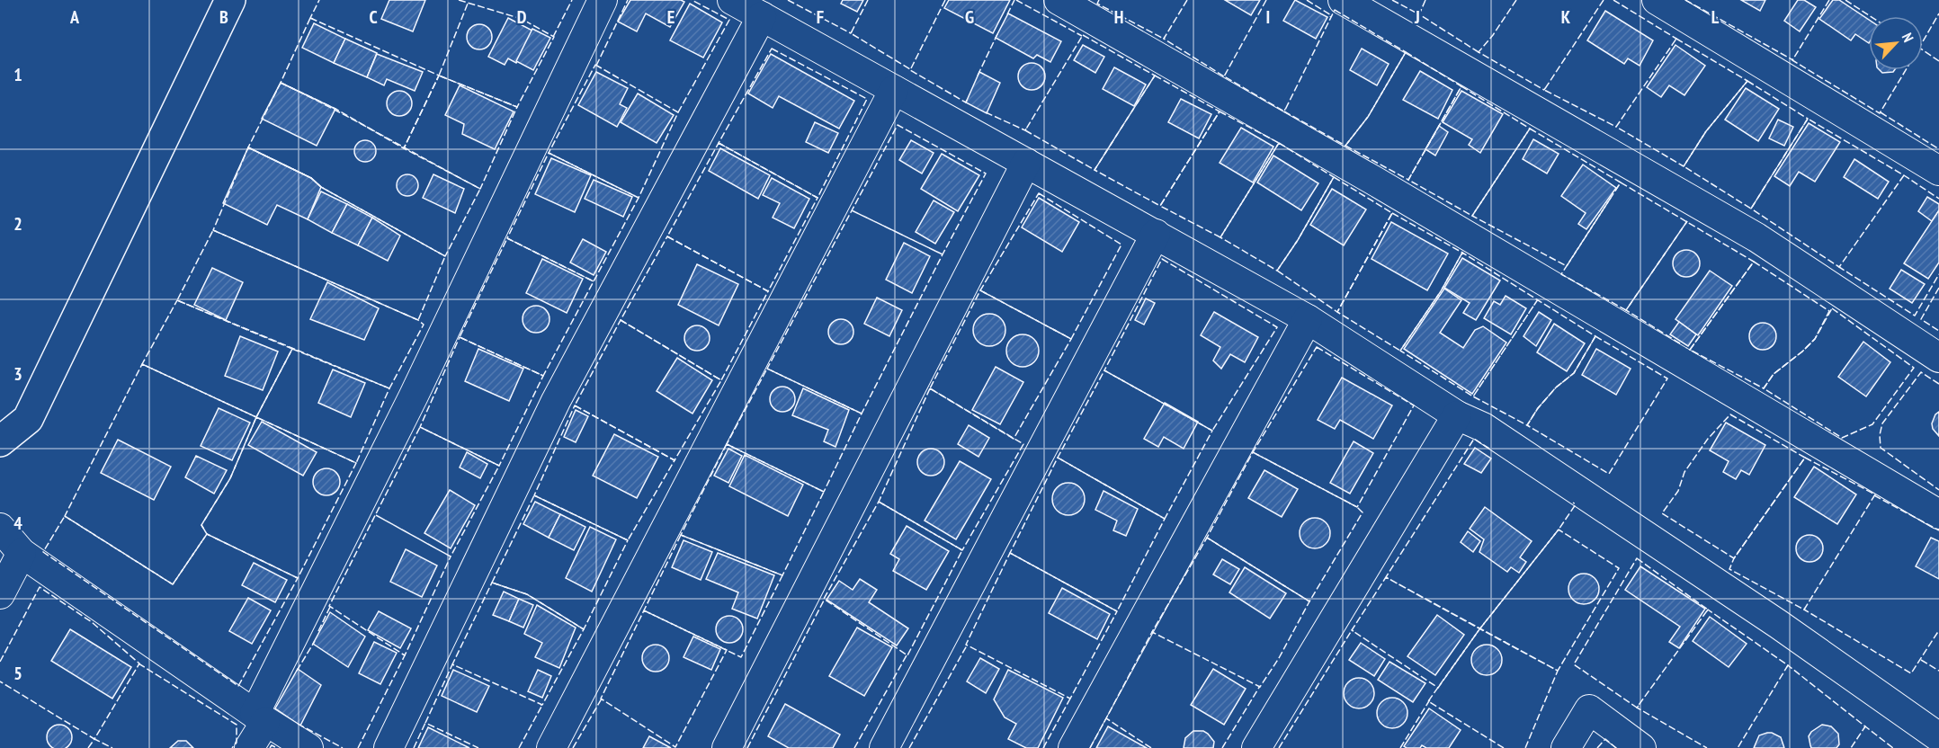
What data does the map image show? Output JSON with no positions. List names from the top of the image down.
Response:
{
  "north": "top right",
  "grid": {
    "columns": [
      "A",
      "B",
      "C",
      "D",
      "E",
      "F",
      "G",
      "H",
      "I",
      "J",
      "K",
      "L"
    ],
    "rows": [
      "1",
      "2",
      "3",
      "4",
      "5"
    ]
  }
}
